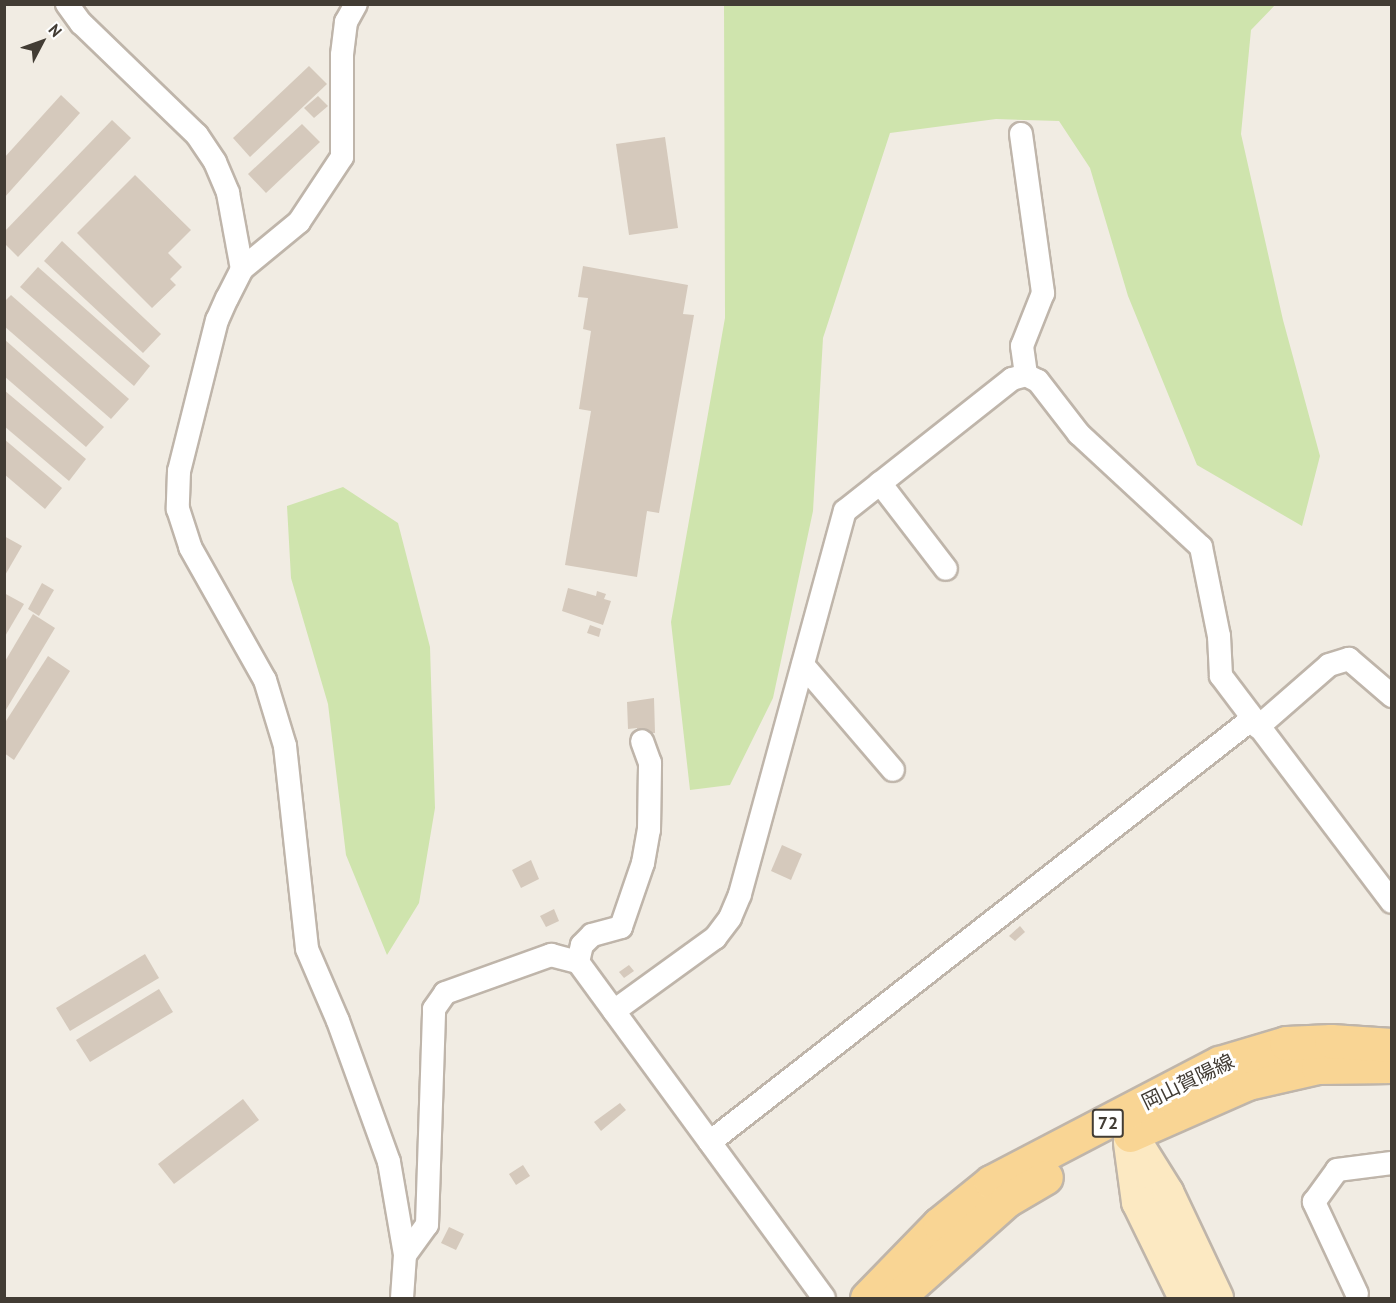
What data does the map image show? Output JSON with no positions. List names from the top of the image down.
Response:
{
  "streets": {
    "main road": ["岡山賀陽線", "72"]
  },
  "north": "top right"
}
